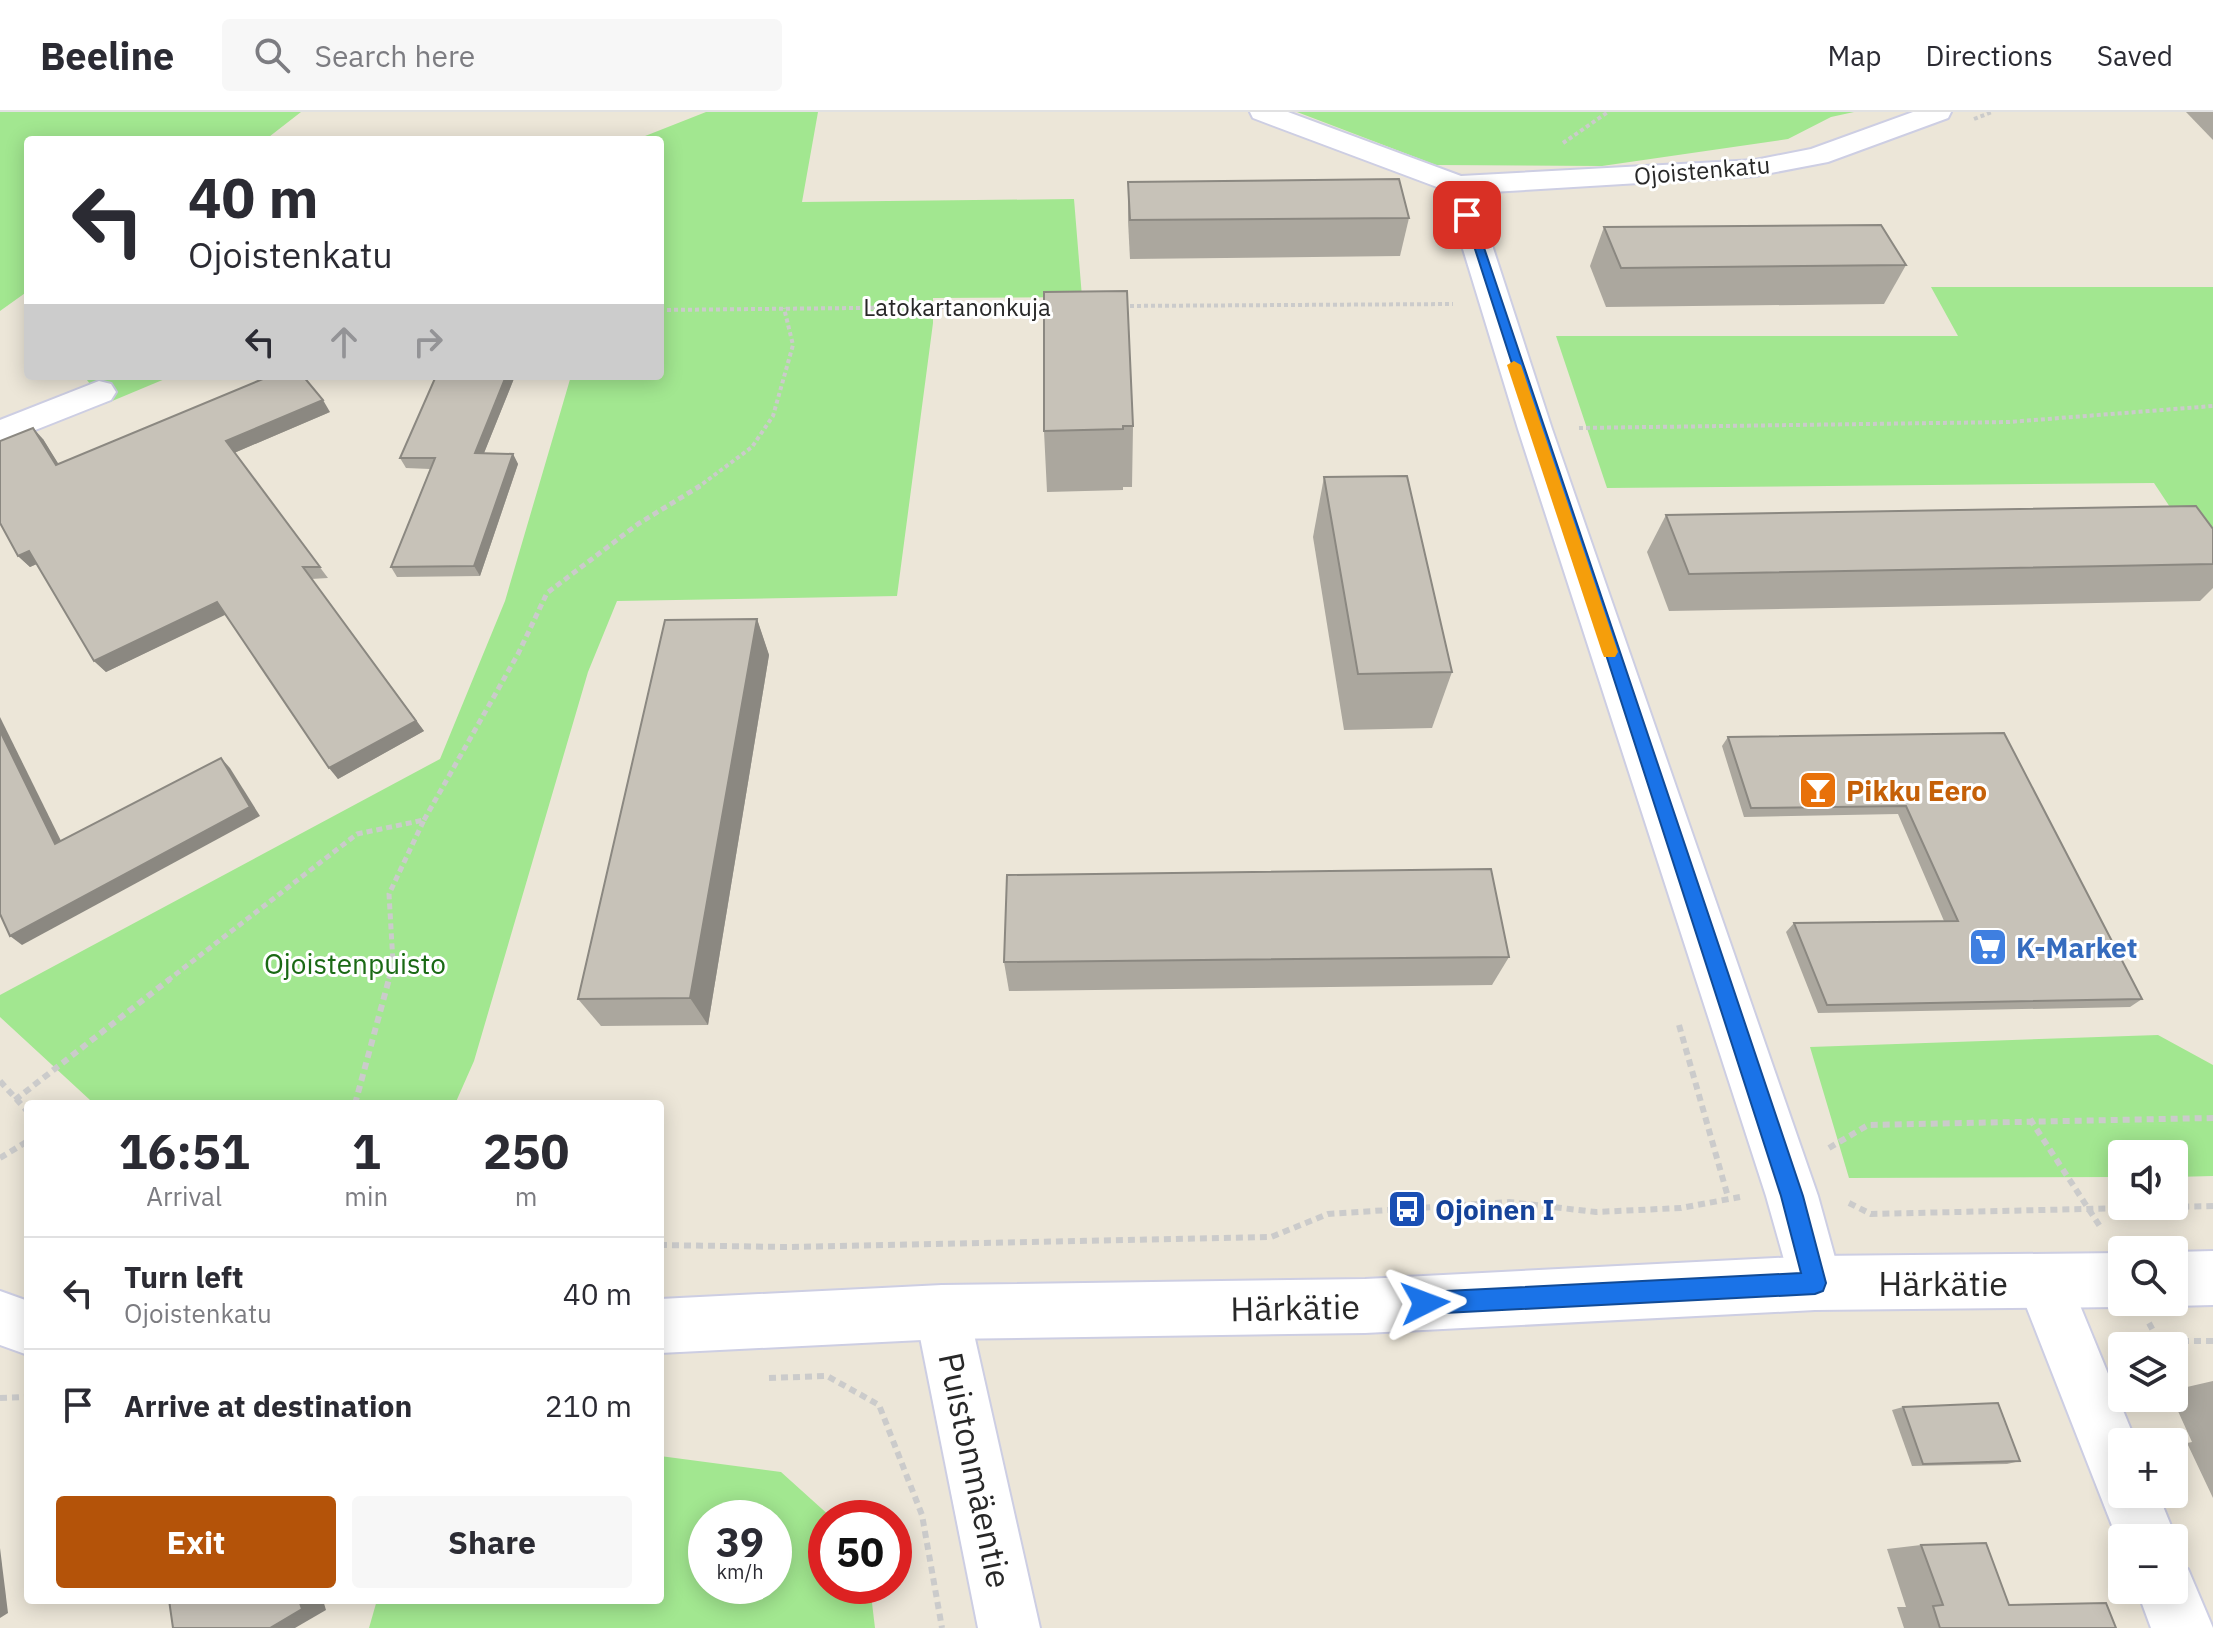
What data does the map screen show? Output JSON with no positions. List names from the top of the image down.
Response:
{
  "streets": {
    "street": ["Ojoistenkatu", "Härkätie", "Puistonmäentie"],
    "path": ["Latokartanonkuja"]
  },
  "crossings": [
    ["Härkätie", "Puistonmäentie"]
  ],
  "parks": ["Ojoistenpuisto"],
  "places": {
    "bar": ["Pikku Eero"],
    "supermarket": ["K-Market"],
    "bus stop": ["Ojoinen I"]
  },
  "page": {
    "header": "Beeline",
    "search": "Search here",
    "nav": ["Map", "Directions", "Saved"],
    "turn": ["40 m", "Ojoistenkatu"],
    "eta": [
      "16:51",
      "Arrival",
      "1",
      "min",
      "250",
      "m"
    ],
    "map_buttons": ["+", "−"],
    "list": [
      {
        "name": "Turn left",
        "note": "Ojoistenkatu",
        "value": "40 m"
      },
      {
        "name": "Arrive at destination",
        "value": "210 m"
      }
    ],
    "buttons": ["Exit", "Share"],
    "speed": "39 km/h",
    "limit": "50"
  }
}
